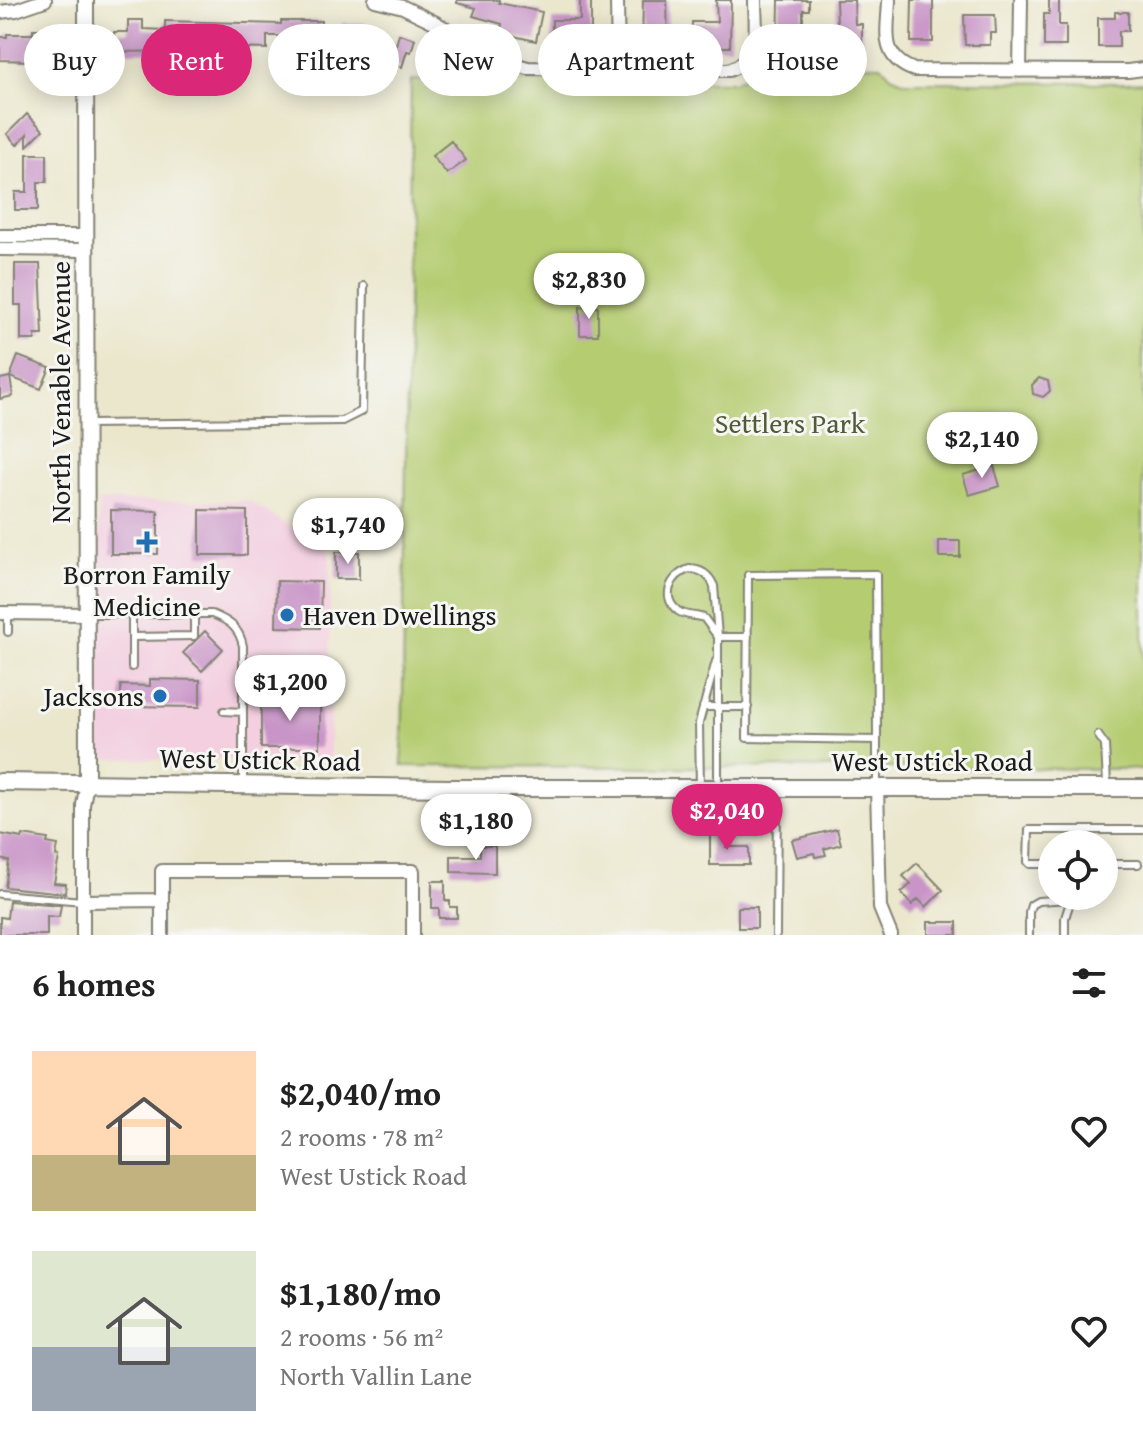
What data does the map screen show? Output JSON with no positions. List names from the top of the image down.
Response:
{
  "streets": {
    "main road": ["West Ustick Road"],
    "street": ["North Venable Avenue"]
  },
  "crossings": [
    ["North Venable Avenue", "West Ustick Road"]
  ],
  "parks": ["Settlers Park"],
  "places": {
    "health": ["Borron Family Medicine"],
    "other": ["Haven Dwellings", "Jacksons"]
  },
  "page": {
    "chip": [
      "Buy",
      "Rent",
      "Filters",
      "New",
      "Apartment",
      "House"
    ],
    "price": [
      "$2,830",
      "$2,140",
      "$1,740",
      "$1,200",
      "$2,040",
      "$1,180"
    ],
    "heading": "6 homes",
    "list": [
      {
        "name": "$2,040/mo",
        "note": "2 rooms · 78 m² · West Ustick Road"
      },
      {
        "name": "$1,180/mo",
        "note": "2 rooms · 56 m² · North Vallin Lane"
      }
    ]
  }
}
